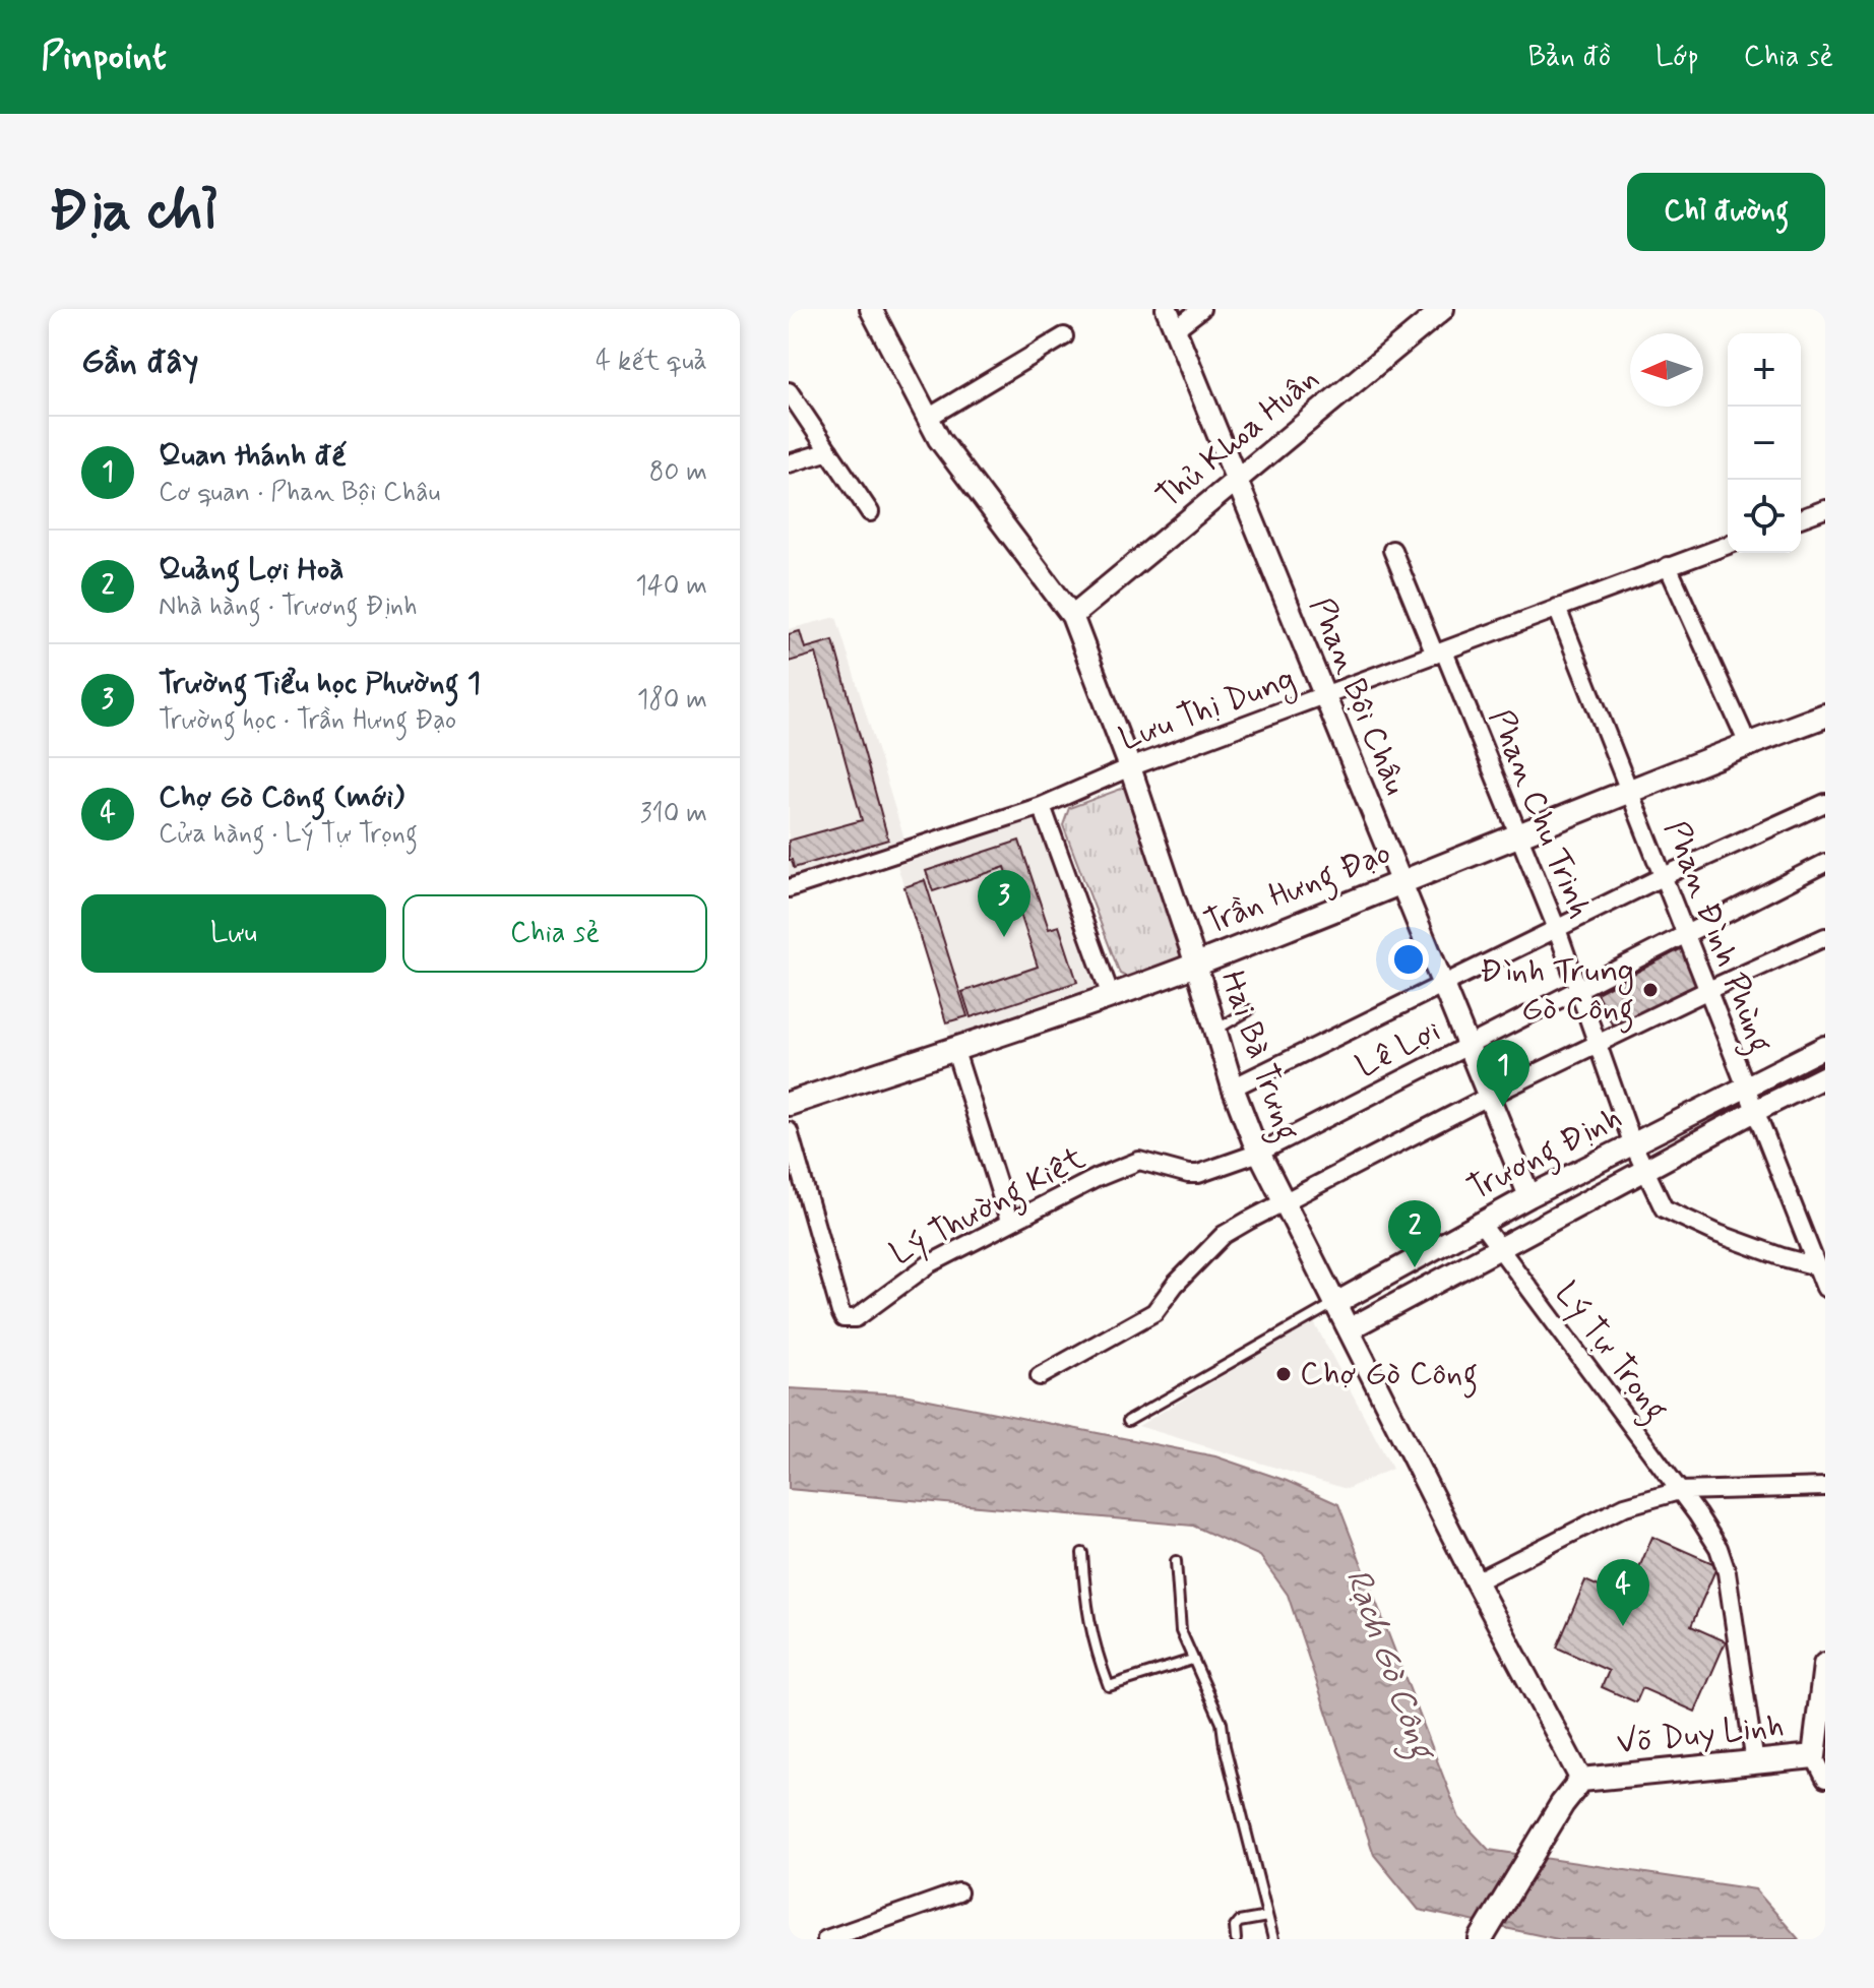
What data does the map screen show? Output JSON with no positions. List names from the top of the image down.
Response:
{
  "streets": {
    "main road": ["Trần Hưng Đạo", "Võ Duy Linh"],
    "street": [
      "Thủ Khoa Huân",
      "Phan Bội Châu",
      "Lưu Thị Dung",
      "Phan Chu Trinh",
      "Phan Đình Phùng",
      "Lê Lợi",
      "Hai Bà Trưng",
      "Trương Định",
      "Lý Thường Kiệt",
      "Lý Tự Trọng"
    ]
  },
  "crossings": [
    ["Thủ Khoa Huân", "Phan Bội Châu"],
    ["Thủ Khoa Huân", "Hai Bà Trưng"],
    ["Phan Bội Châu", "Lưu Thị Dung"],
    ["Phan Bội Châu", "Trần Hưng Đạo"],
    ["Phan Bội Châu", "Lê Lợi"],
    ["Phan Bội Châu", "Trương Định"],
    ["Lưu Thị Dung", "Phan Chu Trinh"],
    ["Lưu Thị Dung", "Phan Đình Phùng"],
    ["Lưu Thị Dung", "Hai Bà Trưng"],
    ["Phan Chu Trinh", "Trần Hưng Đạo"],
    ["Phan Chu Trinh", "Phan Đình Phùng"],
    ["Phan Chu Trinh", "Lê Lợi"],
    ["Phan Chu Trinh", "Trương Định"],
    ["Trần Hưng Đạo", "Phan Đình Phùng"],
    ["Trần Hưng Đạo", "Hai Bà Trưng"],
    ["Phan Đình Phùng", "Lê Lợi"],
    ["Phan Đình Phùng", "Trương Định"],
    ["Lê Lợi", "Hai Bà Trưng"],
    ["Lê Lợi", "Lý Thường Kiệt"],
    ["Hai Bà Trưng", "Trương Định"],
    ["Hai Bà Trưng", "Lý Thường Kiệt"],
    ["Hai Bà Trưng", "Võ Duy Linh"],
    ["Trương Định", "Lý Tự Trọng"],
    ["Lý Tự Trọng", "Võ Duy Linh"]
  ],
  "water": ["Rạch Gò Công"],
  "places": ["Đình Trung Gò Công", "Chợ Gò Công"],
  "north": "left",
  "page": {
    "header": "Pinpoint",
    "nav": ["Bản đồ", "Lớp", "Chia sẻ"],
    "buttons": [
      "Chỉ đường",
      ["Lưu", "Chia sẻ"]
    ],
    "title": "Địa chỉ",
    "heading": ["Gần đây", "4 kết quả"],
    "map_buttons": ["+", "−"],
    "list": [
      {
        "mark": "1",
        "name": "Quan thánh đế",
        "note": "Cơ quan · Phan Bội Châu",
        "value": "80 m"
      },
      {
        "mark": "2",
        "name": "Quảng Lợi Hoà",
        "note": "Nhà hàng · Trương Định",
        "value": "140 m"
      },
      {
        "mark": "3",
        "name": "Trường Tiểu học Phường 1",
        "note": "Trường học · Trần Hưng Đạo",
        "value": "180 m"
      },
      {
        "mark": "4",
        "name": "Chợ Gò Công (mới)",
        "note": "Cửa hàng · Lý Tự Trọng",
        "value": "310 m"
      }
    ],
    "pins": [
      "3",
      "1",
      "2",
      "4"
    ]
  }
}
